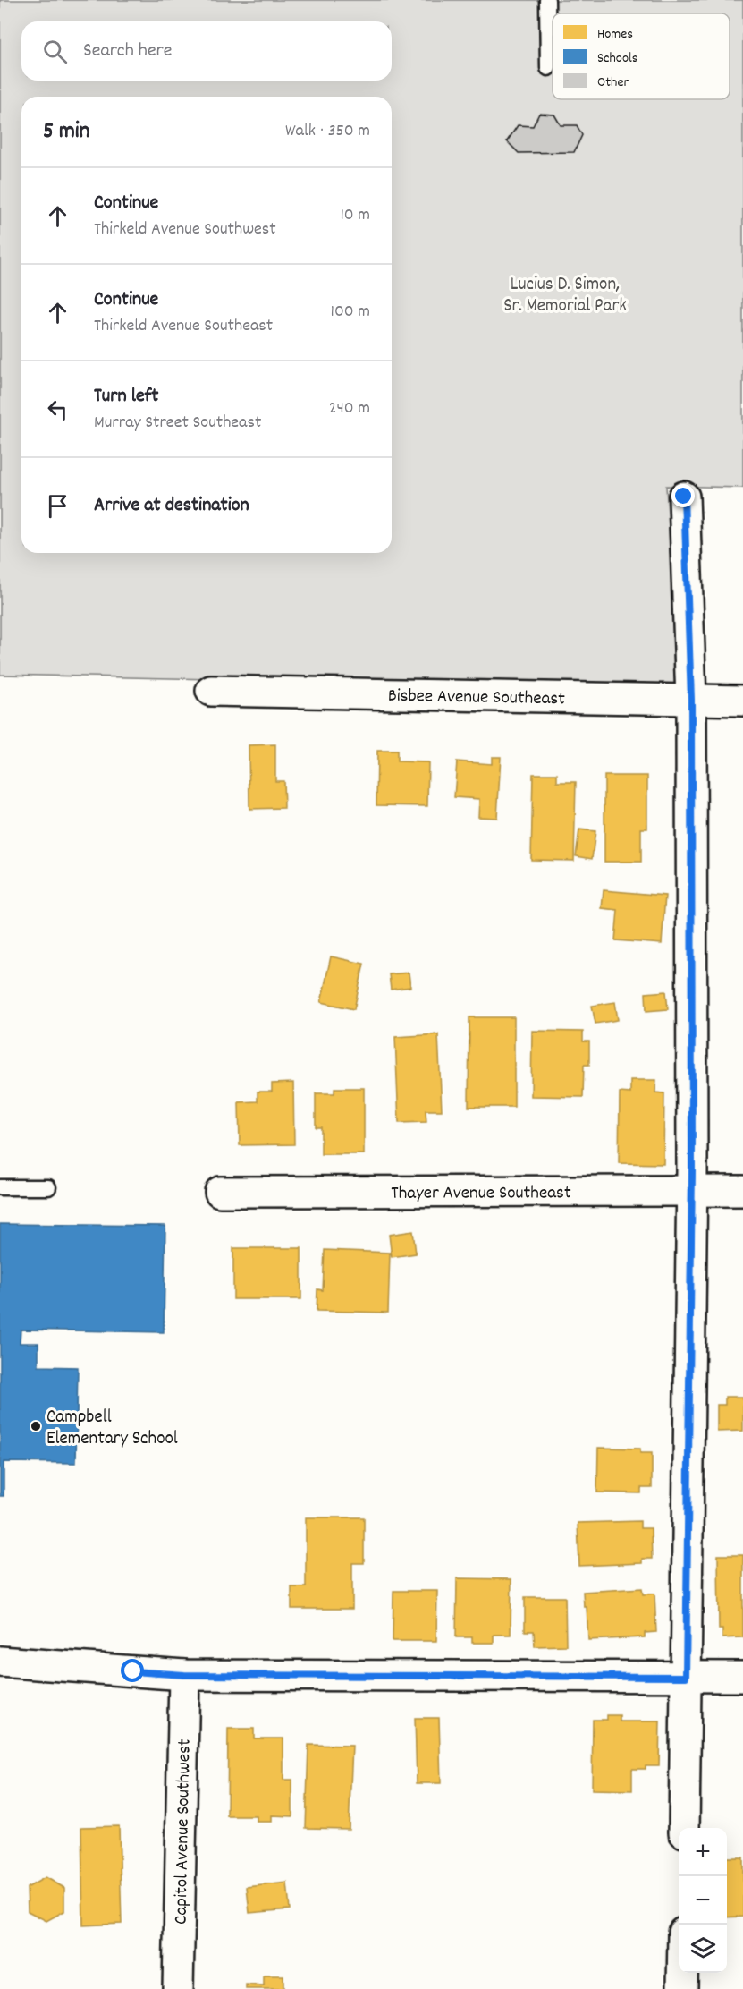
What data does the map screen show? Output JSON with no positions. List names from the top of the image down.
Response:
{
  "streets": {
    "street": ["Bisbee Avenue Southeast", "Thayer Avenue Southeast", "Capitol Avenue Southwest"]
  },
  "parks": ["Lucius D. Simon, Sr. Memorial Park"],
  "places": ["Campbell Elementary School"],
  "legend": ["Homes", "Schools", "Other"],
  "page": {
    "search": "Search here",
    "heading": ["5 min", "Walk · 350 m"],
    "list": [
      ["Continue", "Thirkeld Avenue Southwest", "10 m"],
      ["Continue", "Thirkeld Avenue Southeast", "100 m"],
      ["Turn left", "Murray Street Southeast", "240 m"],
      "Arrive at destination"
    ],
    "map_buttons": ["+", "−"]
  }
}
